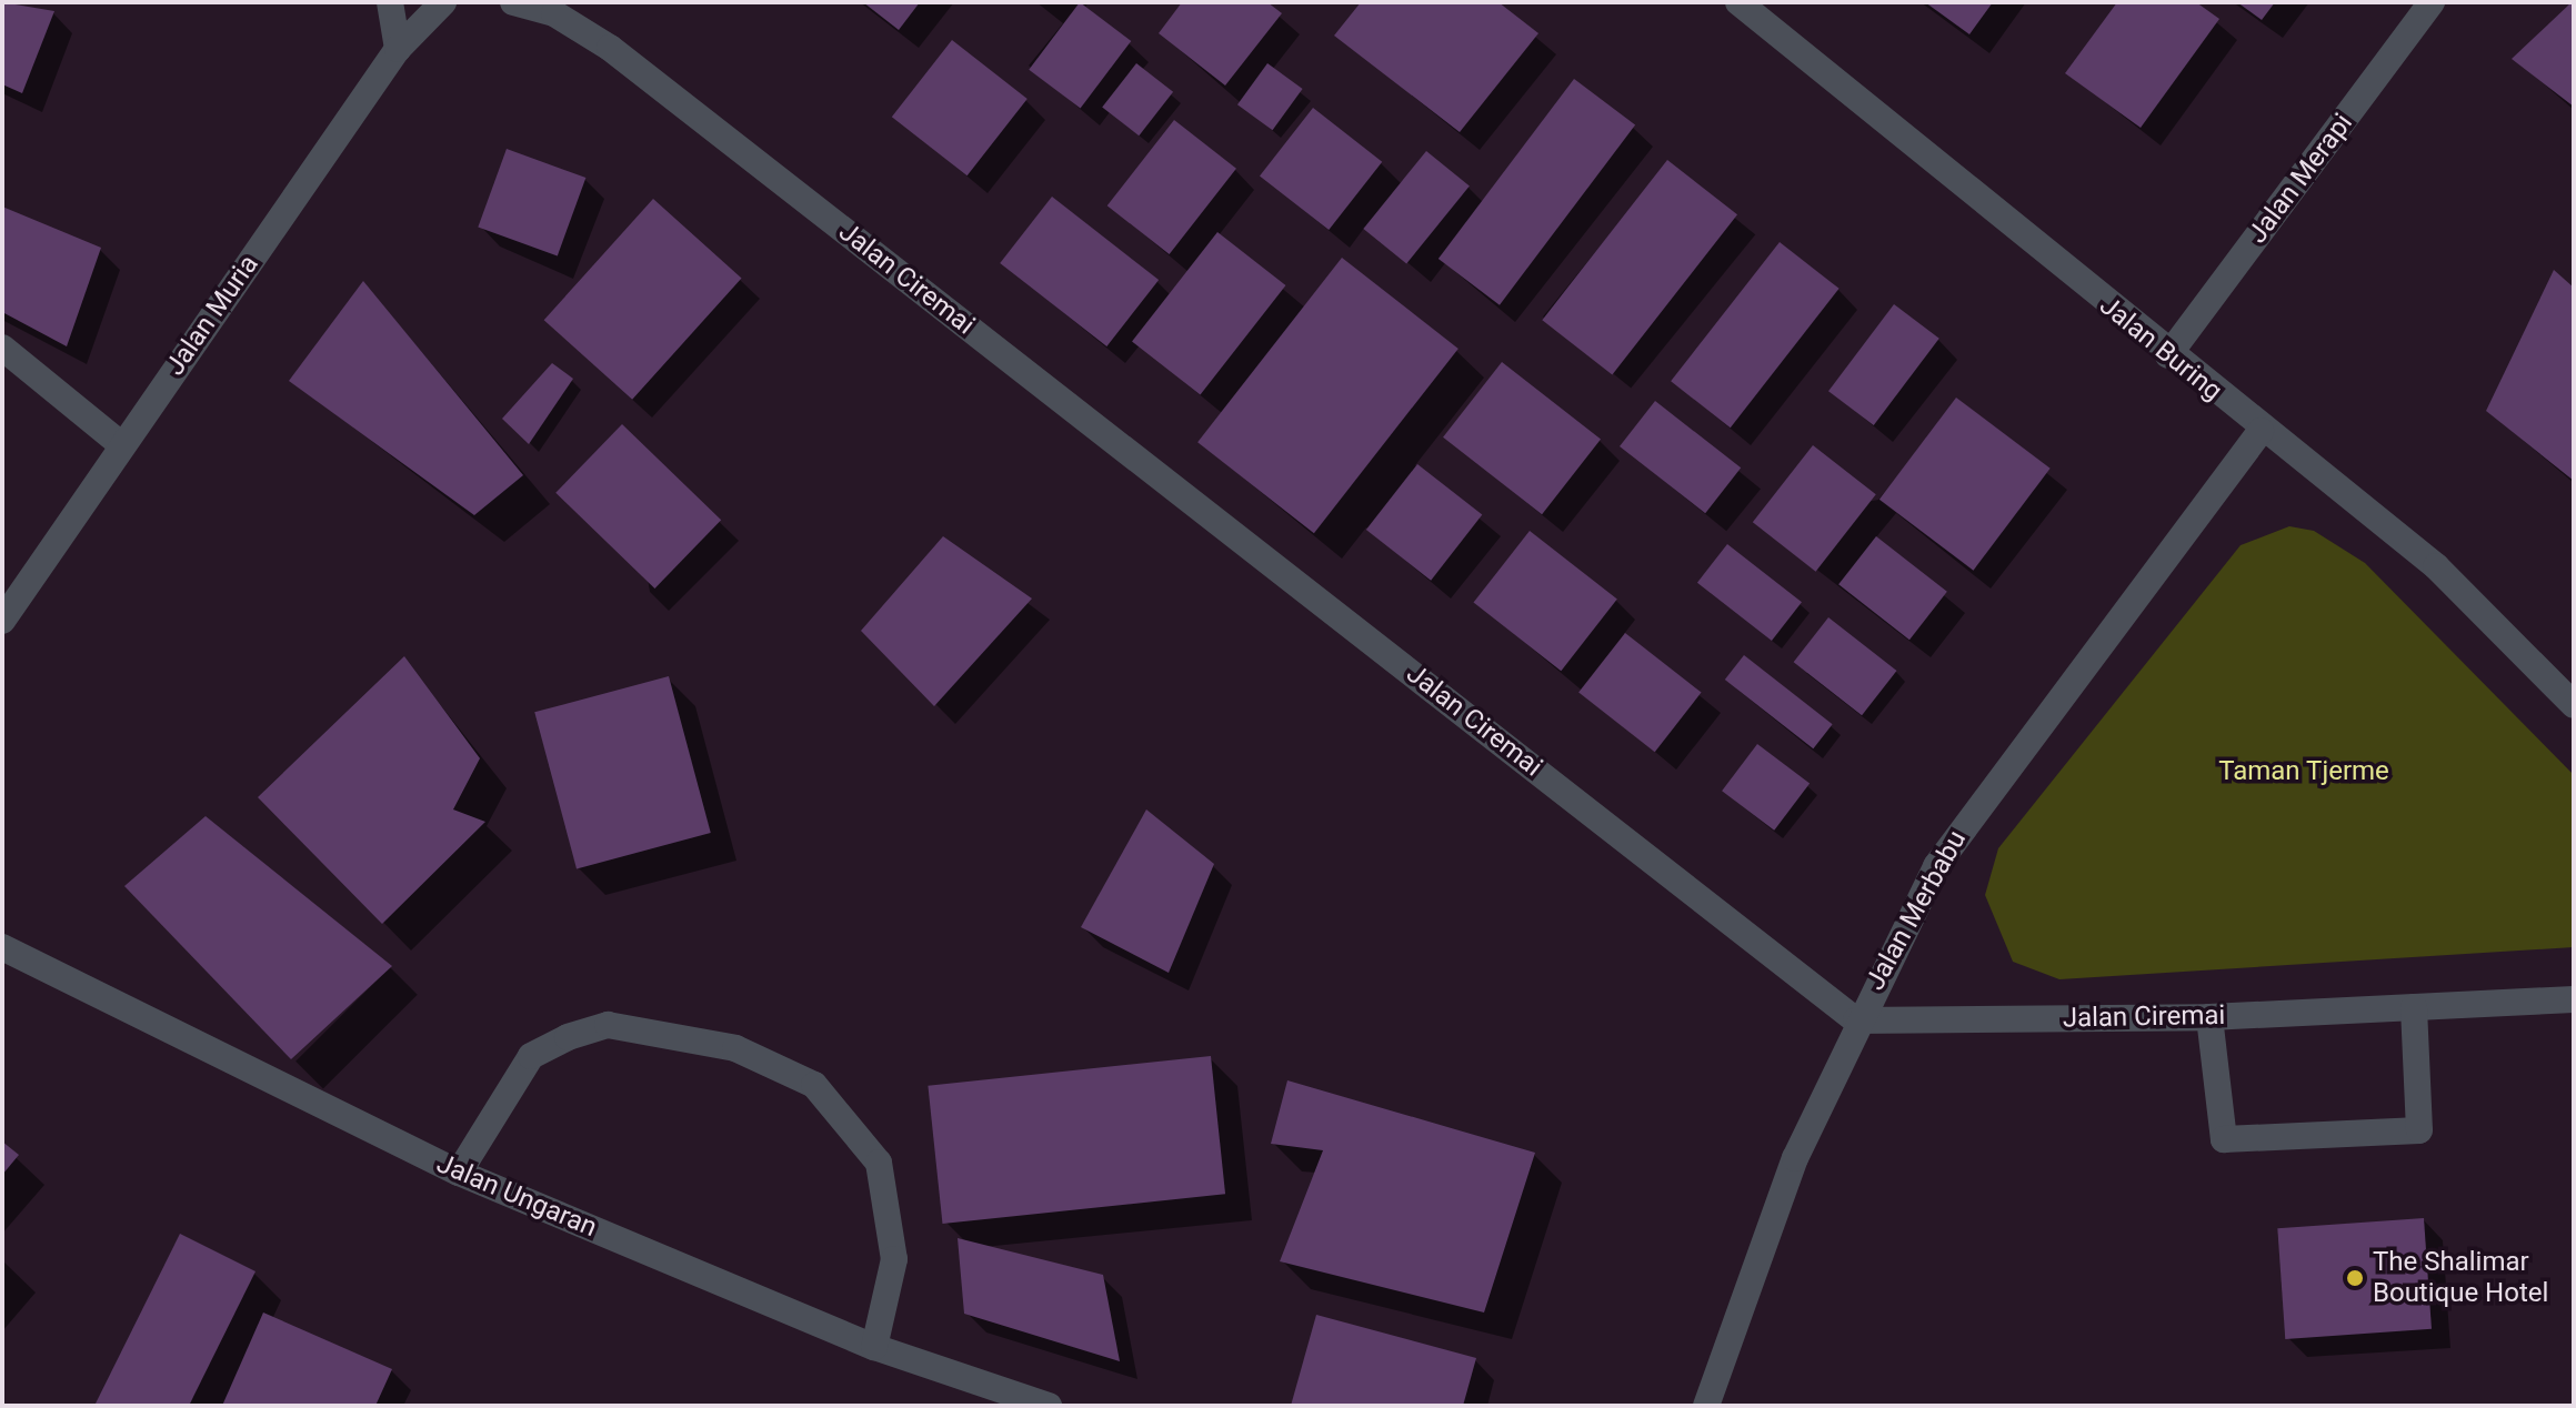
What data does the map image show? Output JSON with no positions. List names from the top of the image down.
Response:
{
  "streets": {
    "street": [
      "Jalan Merapi",
      "Jalan Ciremai",
      "Jalan Muria",
      "Jalan Buring",
      "Jalan Merbabu",
      "Jalan Ungaran"
    ]
  },
  "crossings": [
    ["Jalan Merapi", "Jalan Buring"],
    ["Jalan Ciremai", "Jalan Merbabu"],
    ["Jalan Buring", "Jalan Merbabu"]
  ],
  "parks": ["Taman Tjerme"],
  "places": ["The Shalimar Boutique Hotel"]
}
